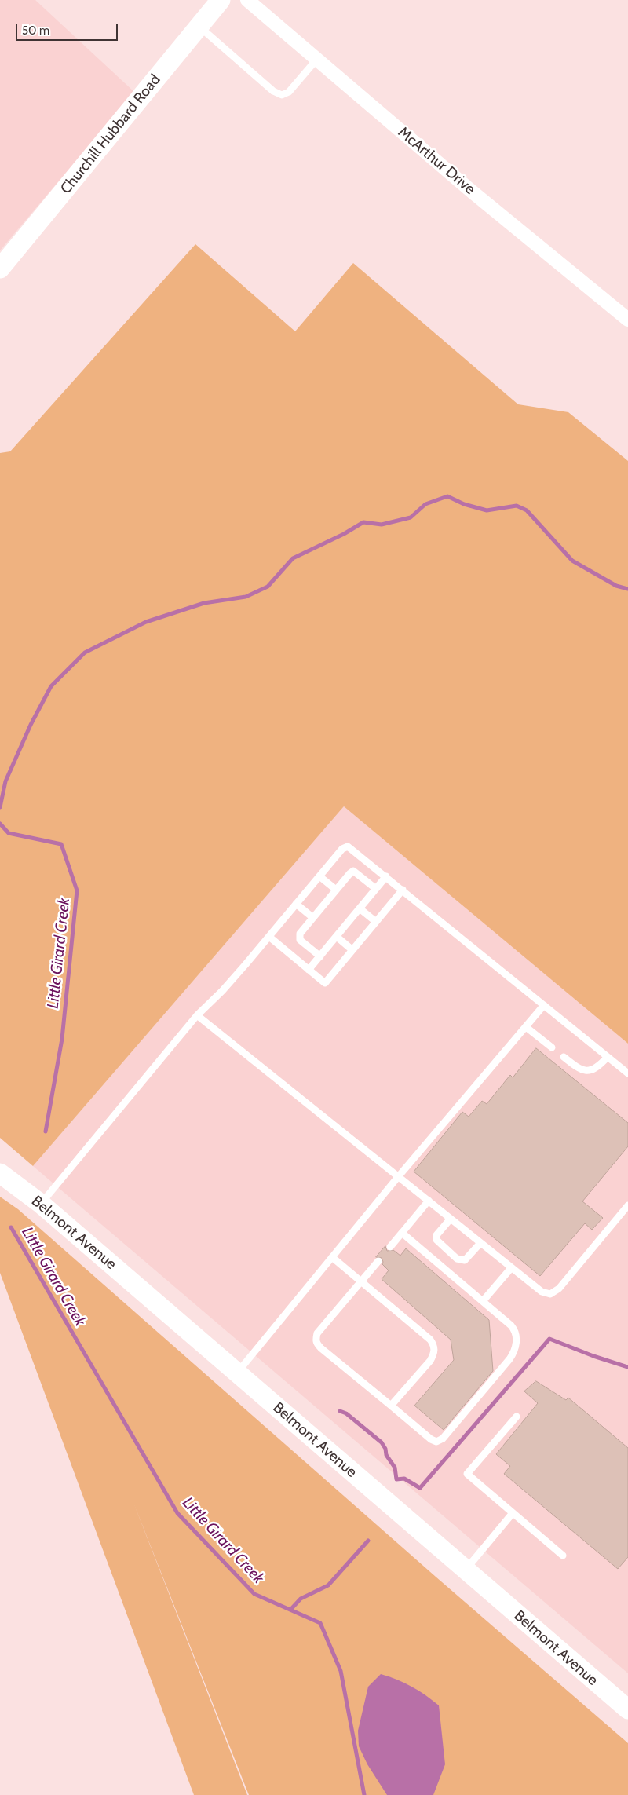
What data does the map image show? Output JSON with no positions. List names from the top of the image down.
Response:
{
  "streets": {
    "main road": ["Churchill Hubbard Road", "Belmont Avenue"],
    "street": ["McArthur Drive"]
  },
  "water": ["Little Girard Creek"],
  "scale_bar": "50 m"
}
